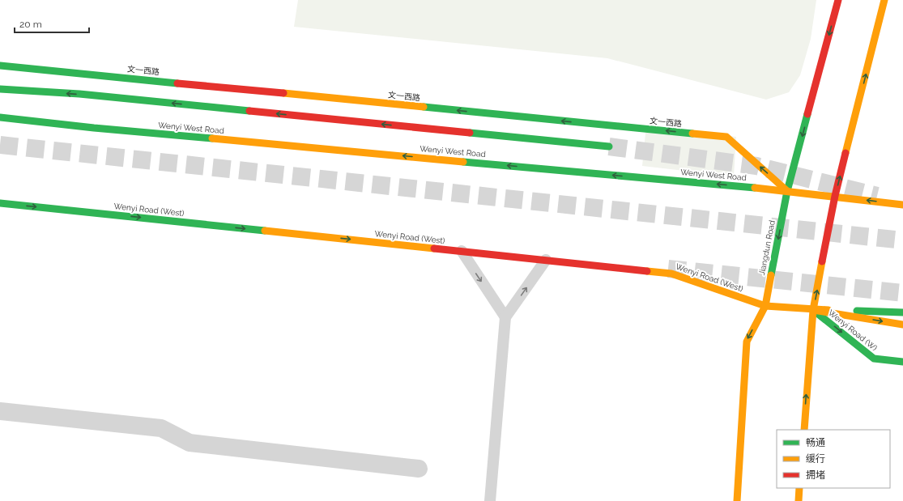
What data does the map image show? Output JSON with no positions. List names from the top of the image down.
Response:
{
  "streets": {
    "main road": [
      "文一西路",
      "Wenyi West Road",
      "Wenyi Road (West)",
      "Jiangdun Road",
      "Wenyi Road (W)"
    ]
  },
  "crossings": [
    ["文一西路", "Wenyi West Road"],
    ["文一西路", "Jiangdun Road"],
    ["Wenyi West Road", "Jiangdun Road"],
    ["Wenyi Road (West)", "Jiangdun Road"],
    ["Wenyi Road (West)", "Wenyi Road (W)"]
  ],
  "one_way": ["Wenyi Road (West)"],
  "legend": ["畅通", "缓行", "拥堵"],
  "scale_bar": "20 m"
}
